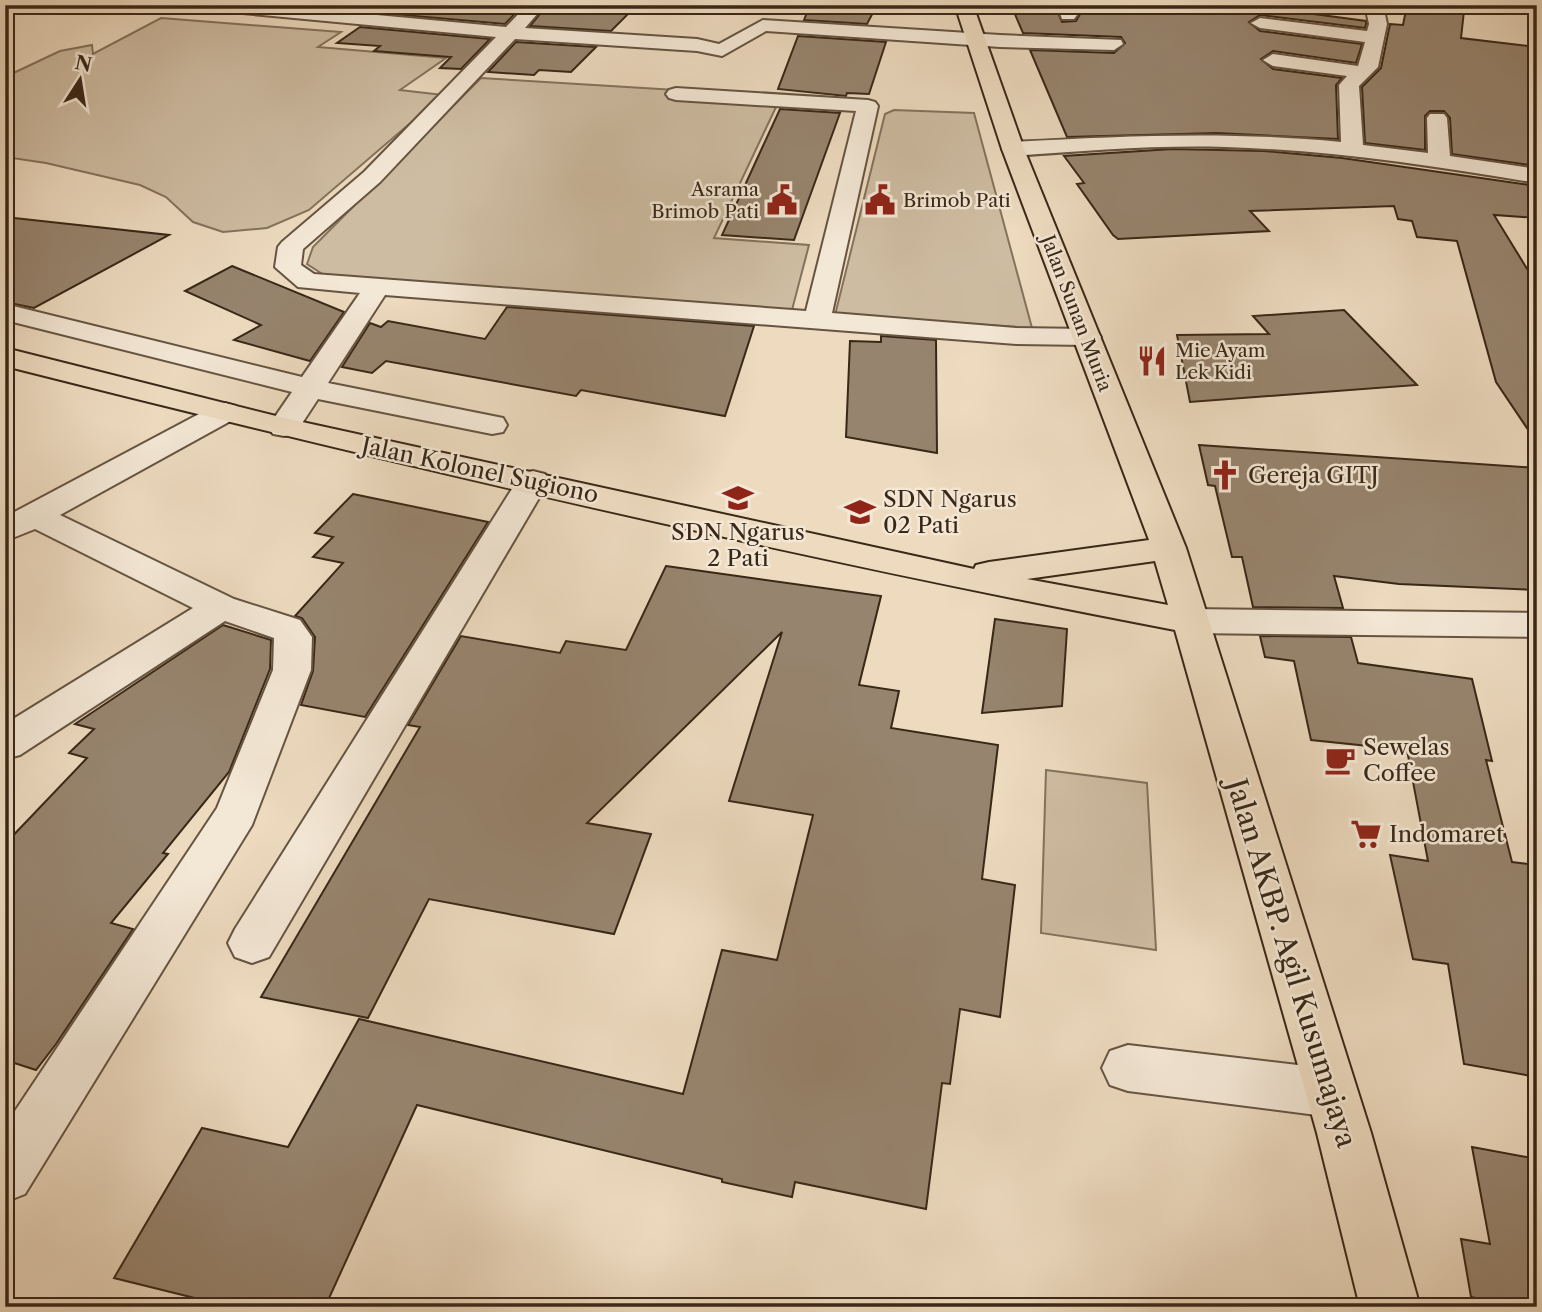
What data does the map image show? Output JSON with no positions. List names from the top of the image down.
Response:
{
  "streets": {
    "main road": ["Jalan Sunan Muria", "Jalan Kolonel Sugiono", "Jalan AKBP. Agil Kusumajaya"]
  },
  "crossings": [
    ["Jalan Sunan Muria", "Jalan Kolonel Sugiono"],
    ["Jalan Sunan Muria", "Jalan AKBP. Agil Kusumajaya"],
    ["Jalan Kolonel Sugiono", "Jalan AKBP. Agil Kusumajaya"]
  ],
  "places": {
    "public building": ["Asrama Brimob Pati", "Brimob Pati"],
    "restaurant": ["Mie Ayam Lek Kidi"],
    "church": ["Gereja GITJ"],
    "school or university": ["SDN Ngarus 2 Pati", "SDN Ngarus 02 Pati"],
    "cafe": ["Sewelas Coffee"],
    "supermarket": ["Indomaret"]
  },
  "north": "top"
}
